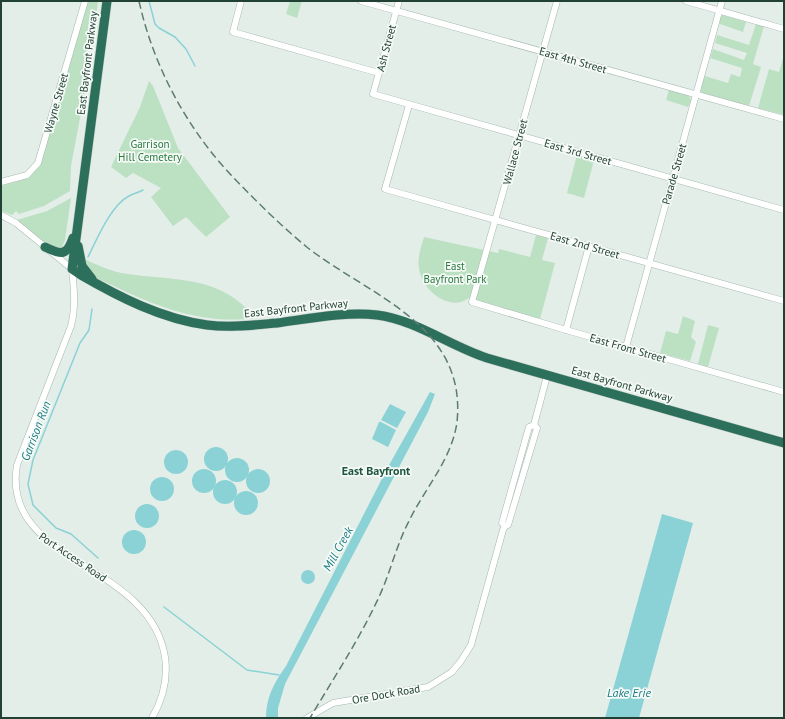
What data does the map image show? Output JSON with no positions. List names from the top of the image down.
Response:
{
  "streets": {
    "highway": ["East Bayfront Parkway"],
    "street": [
      "Ash Street",
      "East 4th Street",
      "Wayne Street",
      "Wallace Street",
      "East 3rd Street",
      "Parade Street",
      "East 2nd Street",
      "East Front Street",
      "Port Access Road",
      "Ore Dock Road"
    ]
  },
  "crossings": [
    ["Ash Street", "East 4th Street"],
    ["Ash Street", "East 3rd Street"],
    ["East 4th Street", "Wallace Street"],
    ["East 4th Street", "Parade Street"],
    ["East Bayfront Parkway", "Port Access Road"],
    ["East Bayfront Parkway", "Ore Dock Road"],
    ["Wallace Street", "East 3rd Street"],
    ["Wallace Street", "East 2nd Street"],
    ["Wallace Street", "East Front Street"],
    ["East 3rd Street", "Parade Street"],
    ["East 3rd Street", "East 2nd Street"],
    ["Parade Street", "East 2nd Street"],
    ["Parade Street", "East Front Street"]
  ],
  "districts": ["East Bayfront"],
  "water": ["Garrison Run", "Mill Creek", "Lake Erie"],
  "parks": ["Garrison Hill Cemetery", "East Bayfront Park"]
}
